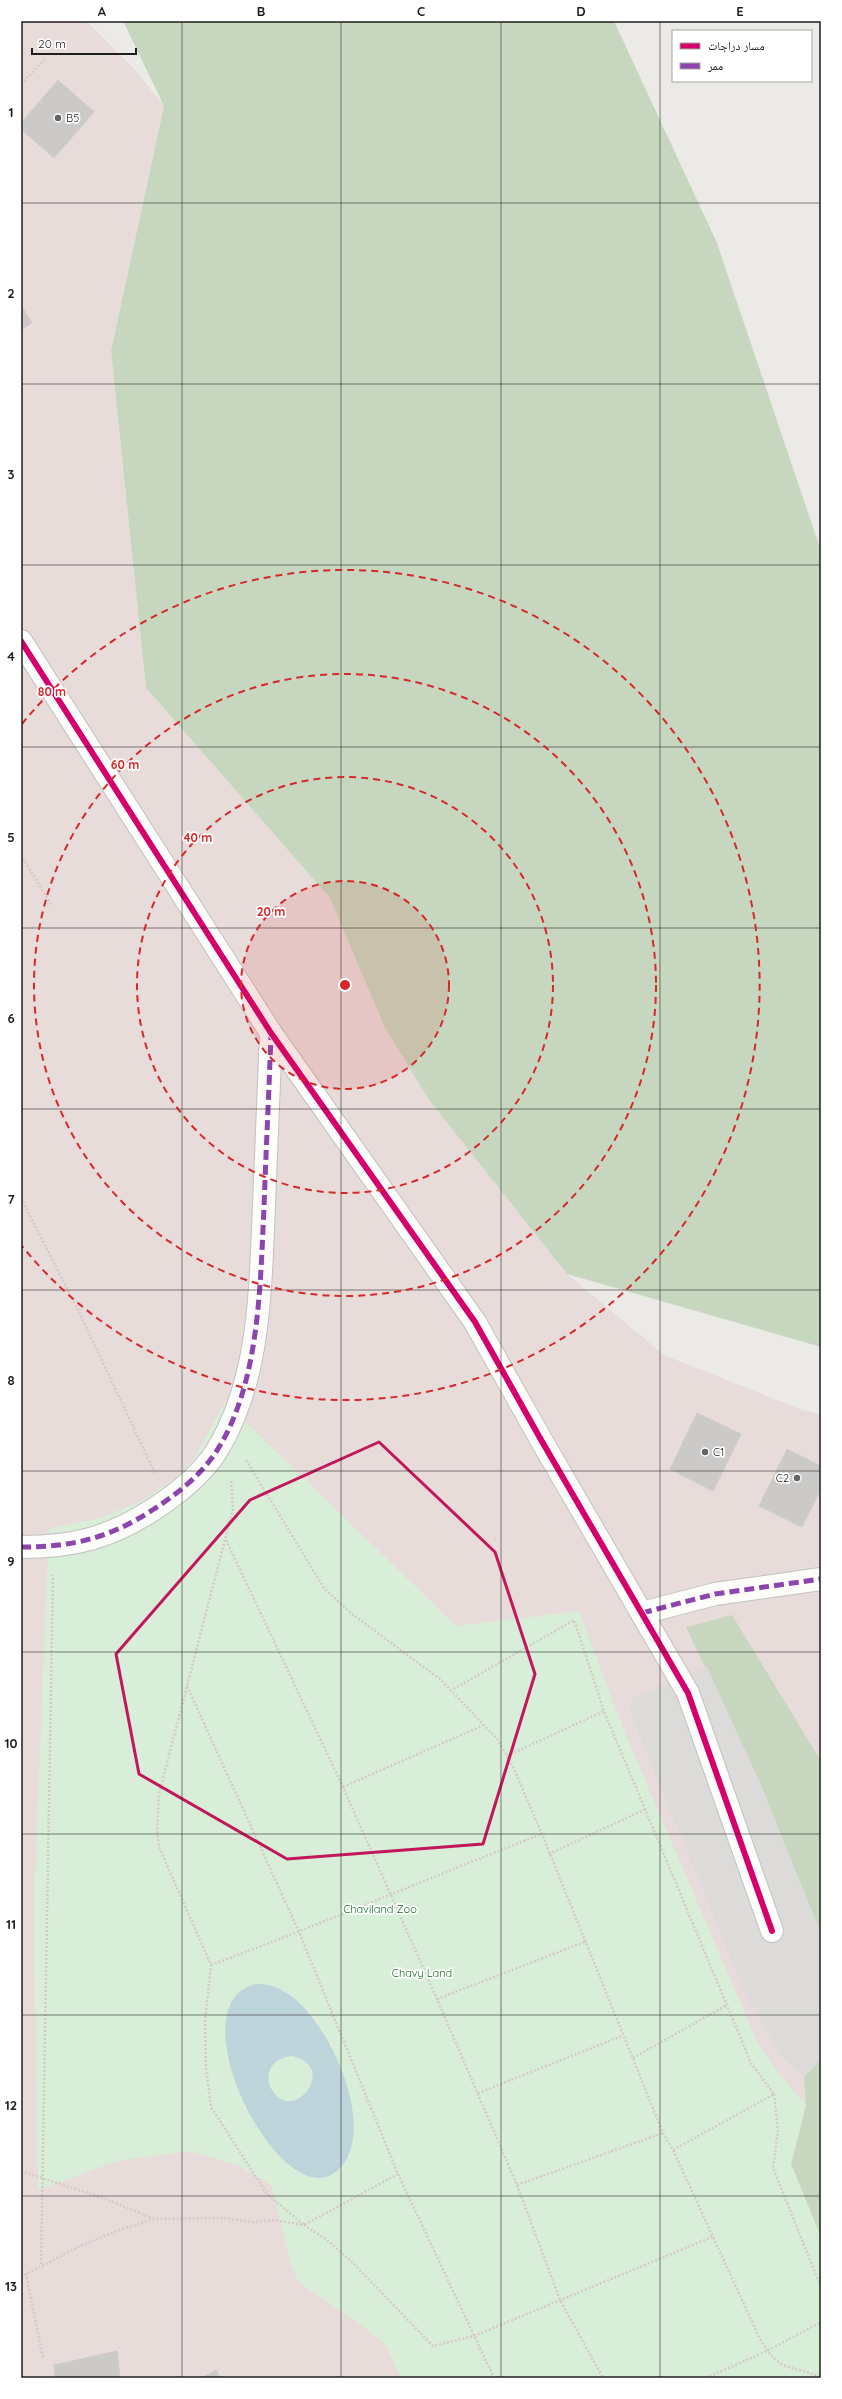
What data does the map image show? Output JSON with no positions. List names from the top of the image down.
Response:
{
  "parks": ["Chaviland Zoo", "Chavy Land"],
  "places": ["B5", "C1", "C2"],
  "legend": ["مسار دراجات", "ممر"],
  "scale_bar": "20 m",
  "grid": {
    "columns": [
      "A",
      "B",
      "C",
      "D",
      "E"
    ],
    "rows": [
      "1",
      "2",
      "3",
      "4",
      "5",
      "6",
      "7",
      "8",
      "9",
      "10",
      "11",
      "12",
      "13"
    ]
  },
  "rings": [
    "80 m",
    "60 m",
    "40 m",
    "20 m"
  ]
}
